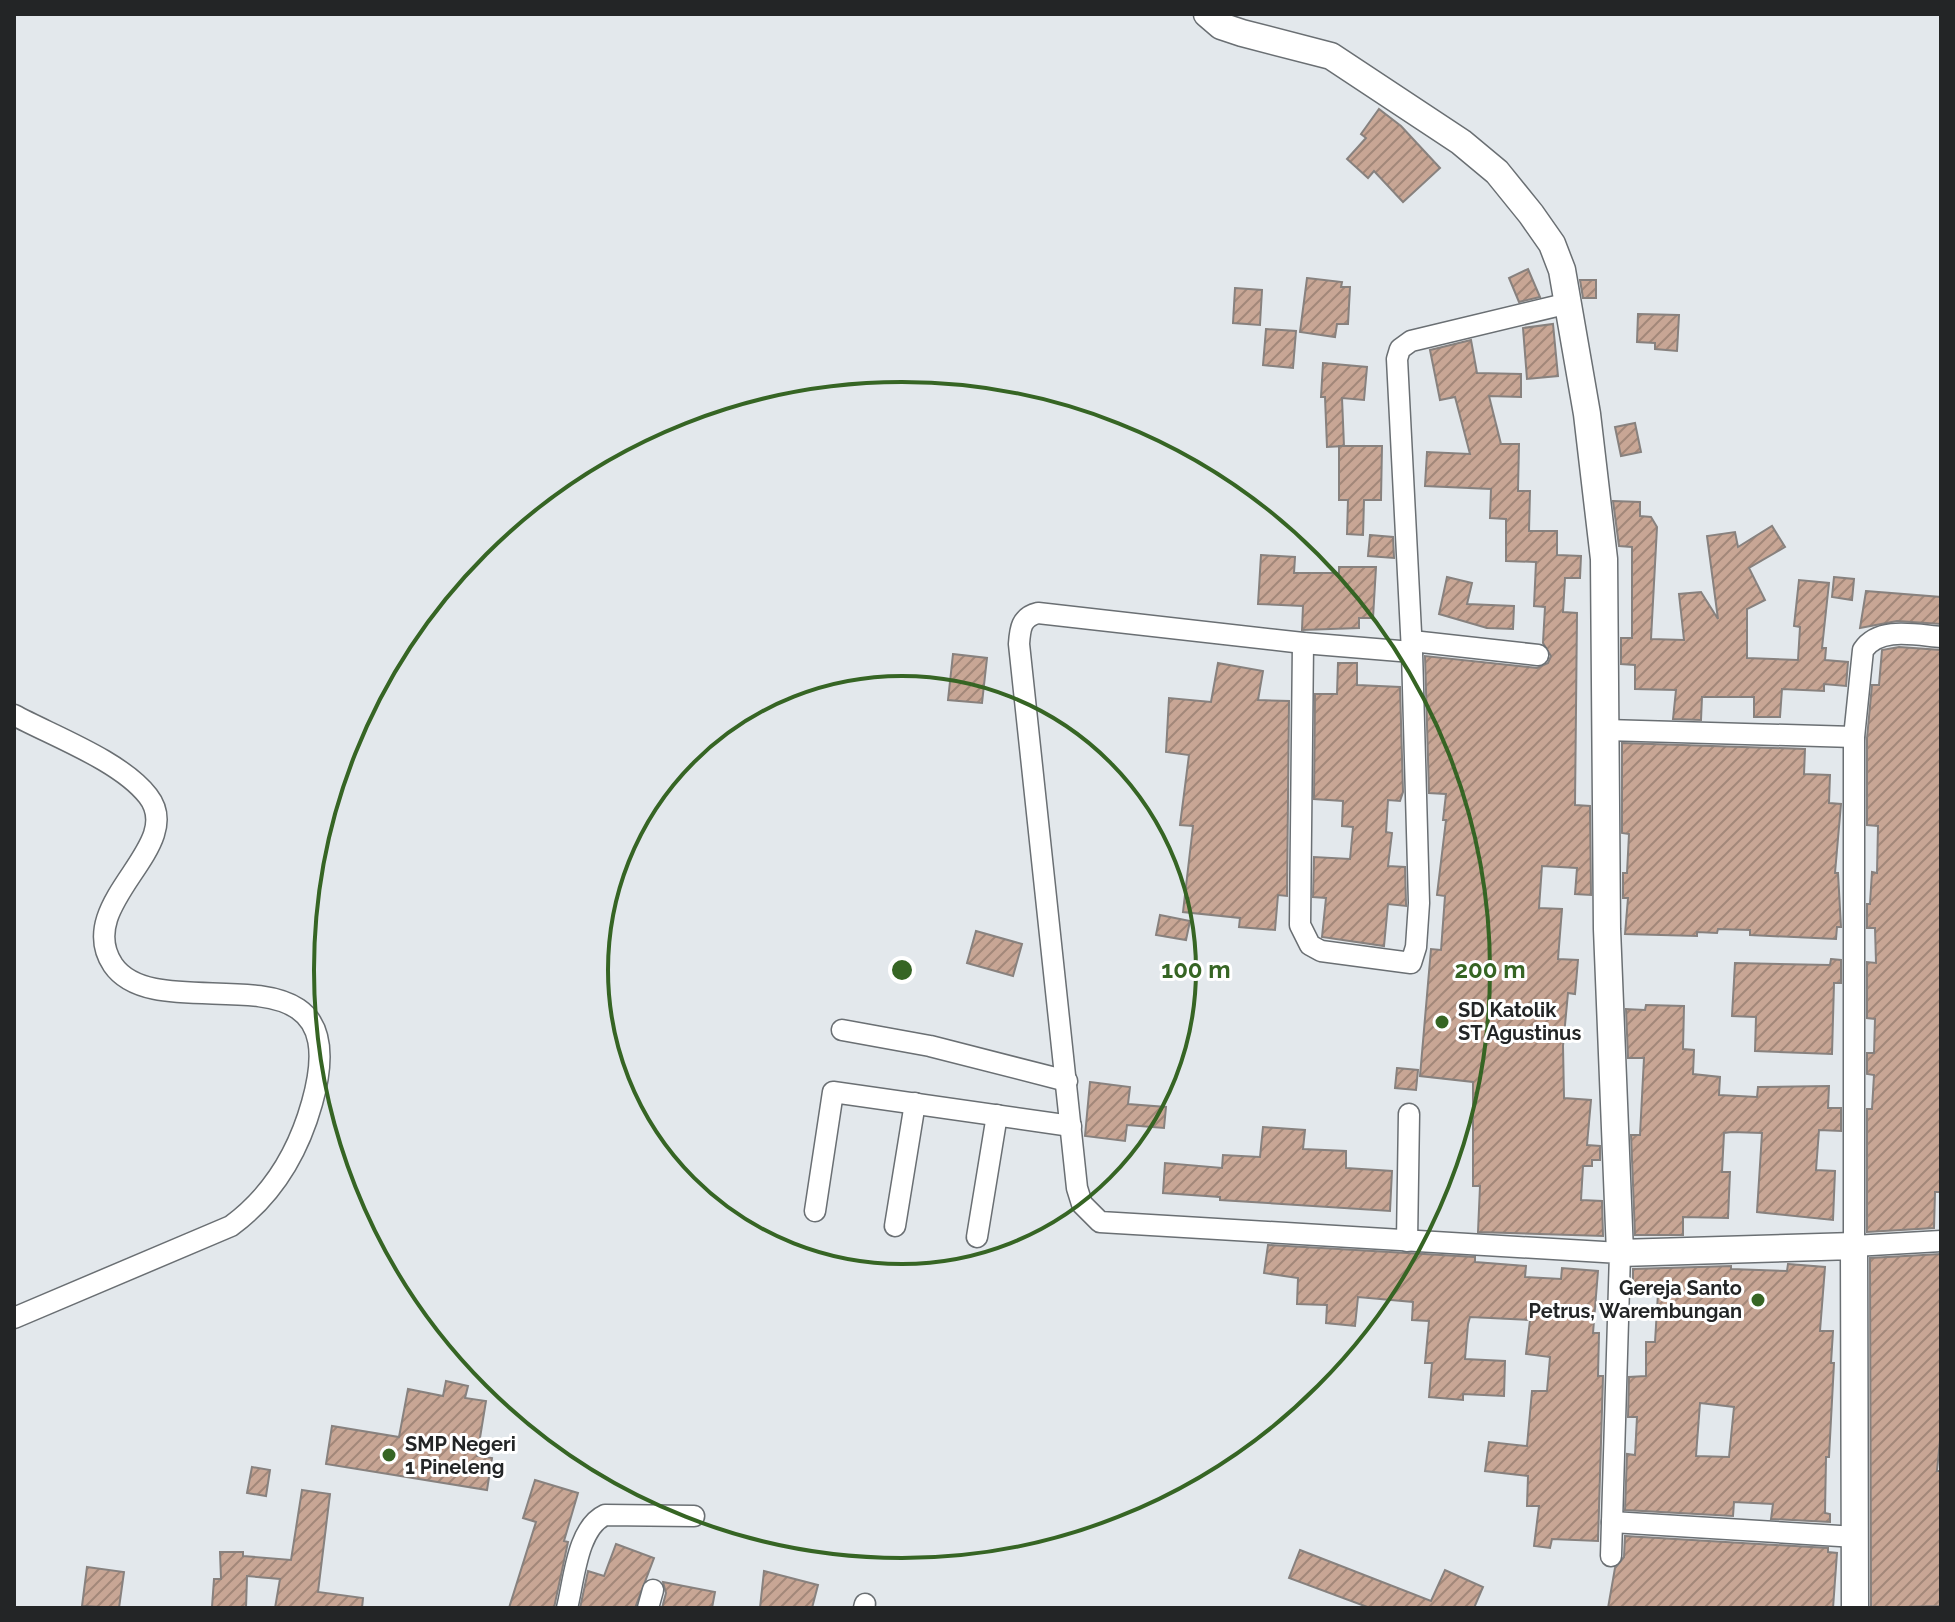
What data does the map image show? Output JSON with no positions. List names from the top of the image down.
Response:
{
  "places": ["SD Katolik ST Agustinus", "Gereja Santo Petrus, Warembungan", "SMP Negeri 1 Pineleng"],
  "rings": ["100 m", "200 m"]
}
